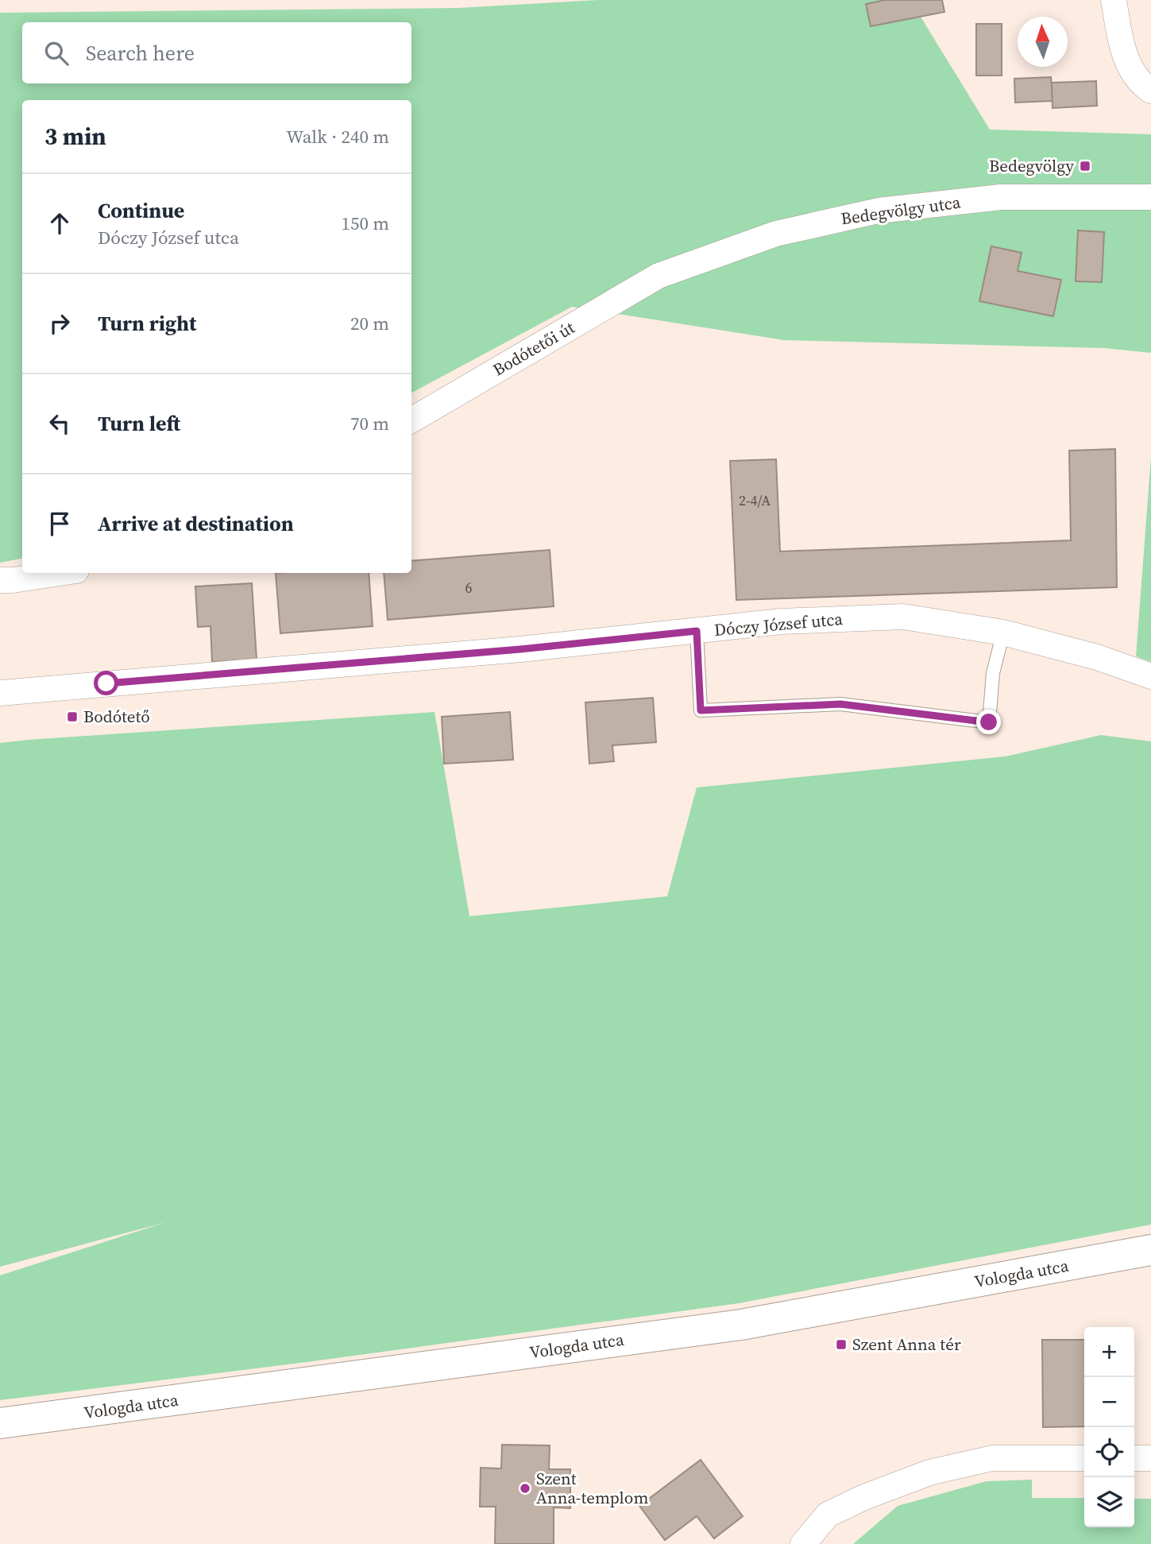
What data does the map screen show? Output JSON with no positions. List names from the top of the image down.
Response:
{
  "streets": {
    "street": [
      "Bedegvölgy utca",
      "Bodótetői út",
      "Dóczy József utca",
      "Vologda utca"
    ]
  },
  "crossings": [
    ["Bedegvölgy utca", "Bodótetői út"]
  ],
  "places": {
    "transit": ["Bedegvölgy", "Bodótető", "Szent Anna tér"],
    "other": ["Szent Anna-templom"]
  },
  "house_numbers": ["2-4/A", "6"],
  "north": "top",
  "page": {
    "search": "Search here",
    "heading": ["3 min", "Walk · 240 m"],
    "list": [
      ["Continue", "Dóczy József utca", "150 m"],
      ["Turn right", "20 m"],
      ["Turn left", "70 m"],
      "Arrive at destination"
    ],
    "map_buttons": ["+", "−"]
  }
}
